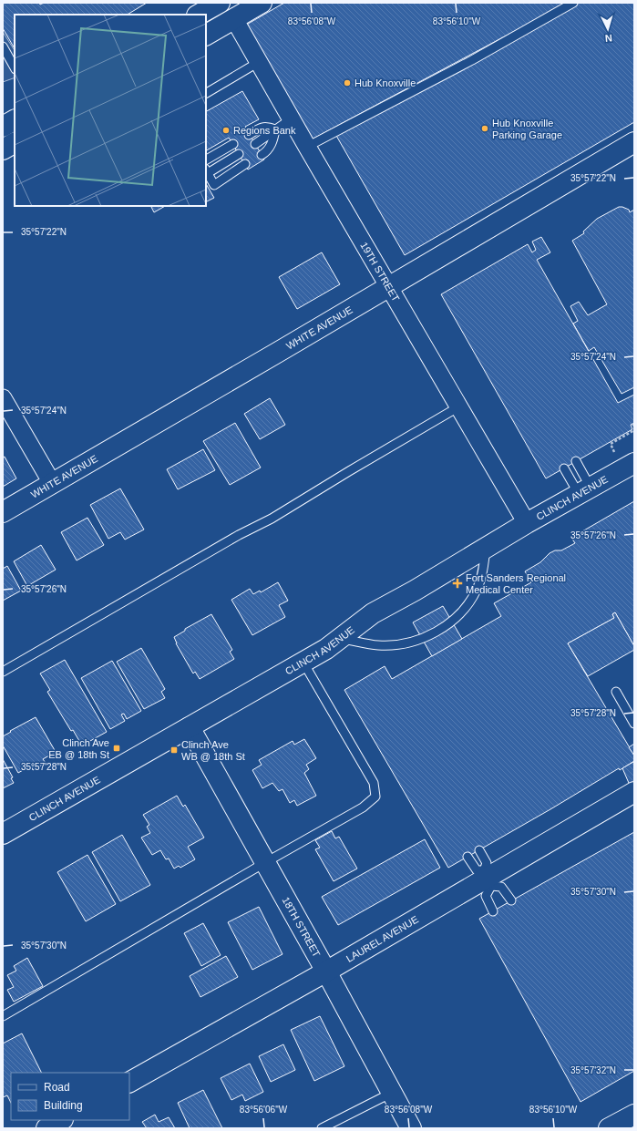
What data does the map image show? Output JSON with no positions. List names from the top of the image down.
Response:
{
  "streets": {
    "street": [
      "19TH STREET",
      "WHITE AVENUE",
      "CLINCH AVENUE",
      "18TH STREET",
      "LAUREL AVENUE"
    ]
  },
  "crossings": [
    ["19TH STREET", "WHITE AVENUE"],
    ["19TH STREET", "CLINCH AVENUE"],
    ["CLINCH AVENUE", "18TH STREET"],
    ["18TH STREET", "LAUREL AVENUE"]
  ],
  "places": {
    "other": ["Hub Knoxville", "Hub Knoxville Parking Garage", "Regions Bank"],
    "health": ["Fort Sanders Regional Medical Center"],
    "transit": ["Clinch Ave EB @ 18th St", "Clinch Ave WB @ 18th St"]
  },
  "legend": ["Road", "Building"],
  "north": "bottom",
  "coordinates": [
    "83°56'08\"W",
    "83°56'10\"W",
    "35°57'22\"N",
    "35°57'24\"N",
    "35°57'26\"N",
    "35°57'28\"N",
    "35°57'30\"N",
    "35°57'32\"N",
    "83°56'06\"W"
  ]
}
